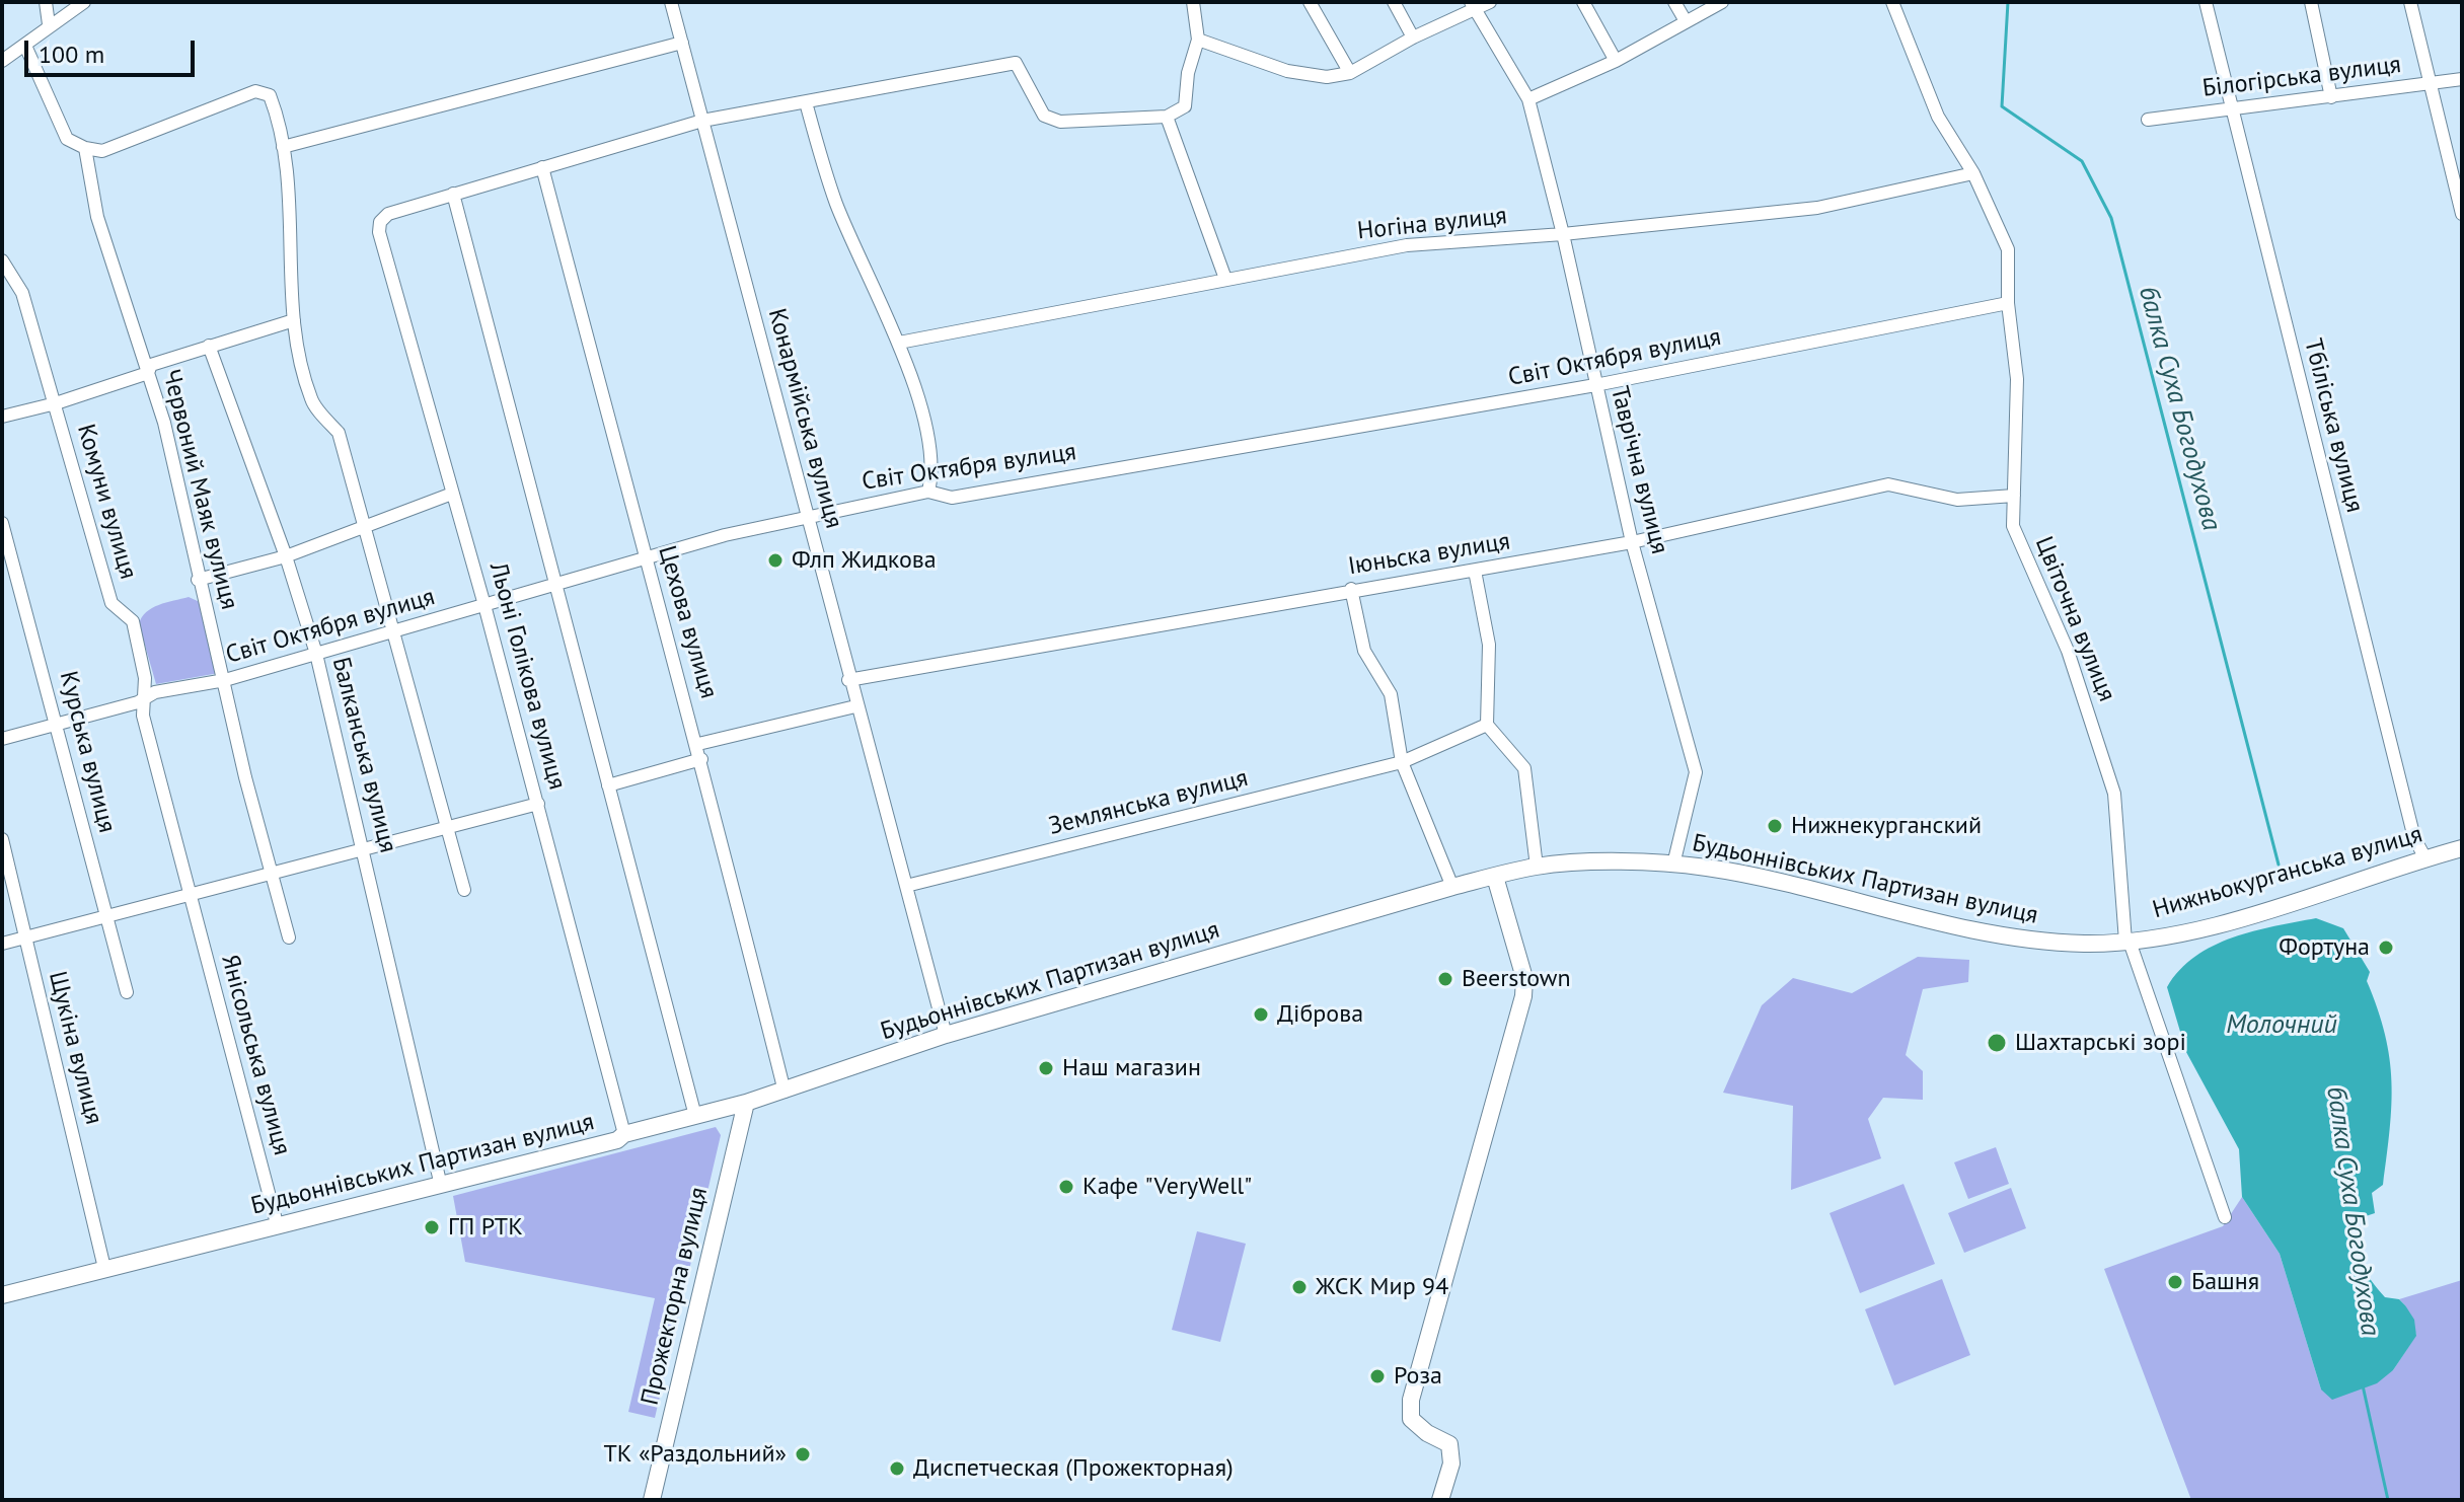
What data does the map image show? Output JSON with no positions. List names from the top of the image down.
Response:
{
  "streets": {
    "main road": ["Нижньокурганська вулиця", "Будьоннівських Партизан вулиця", "Прожекторна вулиця"],
    "street": [
      "Білогірська вулиця",
      "Ногіна вулиця",
      "Світ Октября вулиця",
      "Конармійська вулиця",
      "Тбіліська вулиця",
      "Таврічна вулиця",
      "Червоний Маяк вулиця",
      "Комуни вулиця",
      "Iюньска вулиця",
      "Цвiточна вулиця",
      "Цехова вулиця",
      "Льоні Голікова вулиця",
      "Курська вулиця",
      "Балканська вулиця",
      "Землянська вулиця",
      "Щукіна вулиця",
      "Янісольська вулиця"
    ]
  },
  "crossings": [
    ["Білогірська вулиця", "Тбіліська вулиця"],
    ["Ногіна вулиця", "Таврічна вулиця"],
    ["Ногіна вулиця", "Цвiточна вулиця"],
    ["Світ Октября вулиця", "Конармійська вулиця"],
    ["Світ Октября вулиця", "Таврічна вулиця"],
    ["Світ Октября вулиця", "Червоний Маяк вулиця"],
    ["Світ Октября вулиця", "Комуни вулиця"],
    ["Світ Октября вулиця", "Цвiточна вулиця"],
    ["Світ Октября вулиця", "Цехова вулиця"],
    ["Світ Октября вулиця", "Льоні Голікова вулиця"],
    ["Світ Октября вулиця", "Курська вулиця"],
    ["Світ Октября вулиця", "Балканська вулиця"],
    ["Конармійська вулиця", "Iюньска вулиця"],
    ["Конармійська вулиця", "Землянська вулиця"],
    ["Конармійська вулиця", "Будьоннівських Партизан вулиця"],
    ["Тбіліська вулиця", "Нижньокурганська вулиця"],
    ["Таврічна вулиця", "Iюньска вулиця"],
    ["Таврічна вулиця", "Будьоннівських Партизан вулиця"],
    ["Комуни вулиця", "Янісольська вулиця"],
    ["Iюньска вулиця", "Цвiточна вулиця"],
    ["Цвiточна вулиця", "Нижньокурганська вулиця"],
    ["Цвiточна вулиця", "Будьоннівських Партизан вулиця"],
    ["Цехова вулиця", "Будьоннівських Партизан вулиця"],
    ["Льоні Голікова вулиця", "Будьоннівських Партизан вулиця"],
    ["Балканська вулиця", "Будьоннівських Партизан вулиця"],
    ["Нижньокурганська вулиця", "Будьоннівських Партизан вулиця"],
    ["Будьоннівських Партизан вулиця", "Щукіна вулиця"],
    ["Будьоннівських Партизан вулиця", "Янісольська вулиця"],
    ["Будьоннівських Партизан вулиця", "Прожекторна вулиця"]
  ],
  "water": ["балка Суха Богодухова", "Молочний"],
  "places": [
    "Флп Жидкова",
    "Нижнекурганский",
    "Фортуна",
    "Beerstown",
    "Діброва",
    "Шахтарські зорі",
    "Наш магазин",
    "Кафе \"VeryWell\"",
    "ГП РТК",
    "Башня",
    "ЖСК Мир 94",
    "Роза",
    "ТК «Раздольний»",
    "Диспетческая (Прожекторная)"
  ],
  "scale_bar": "100 m"
}
